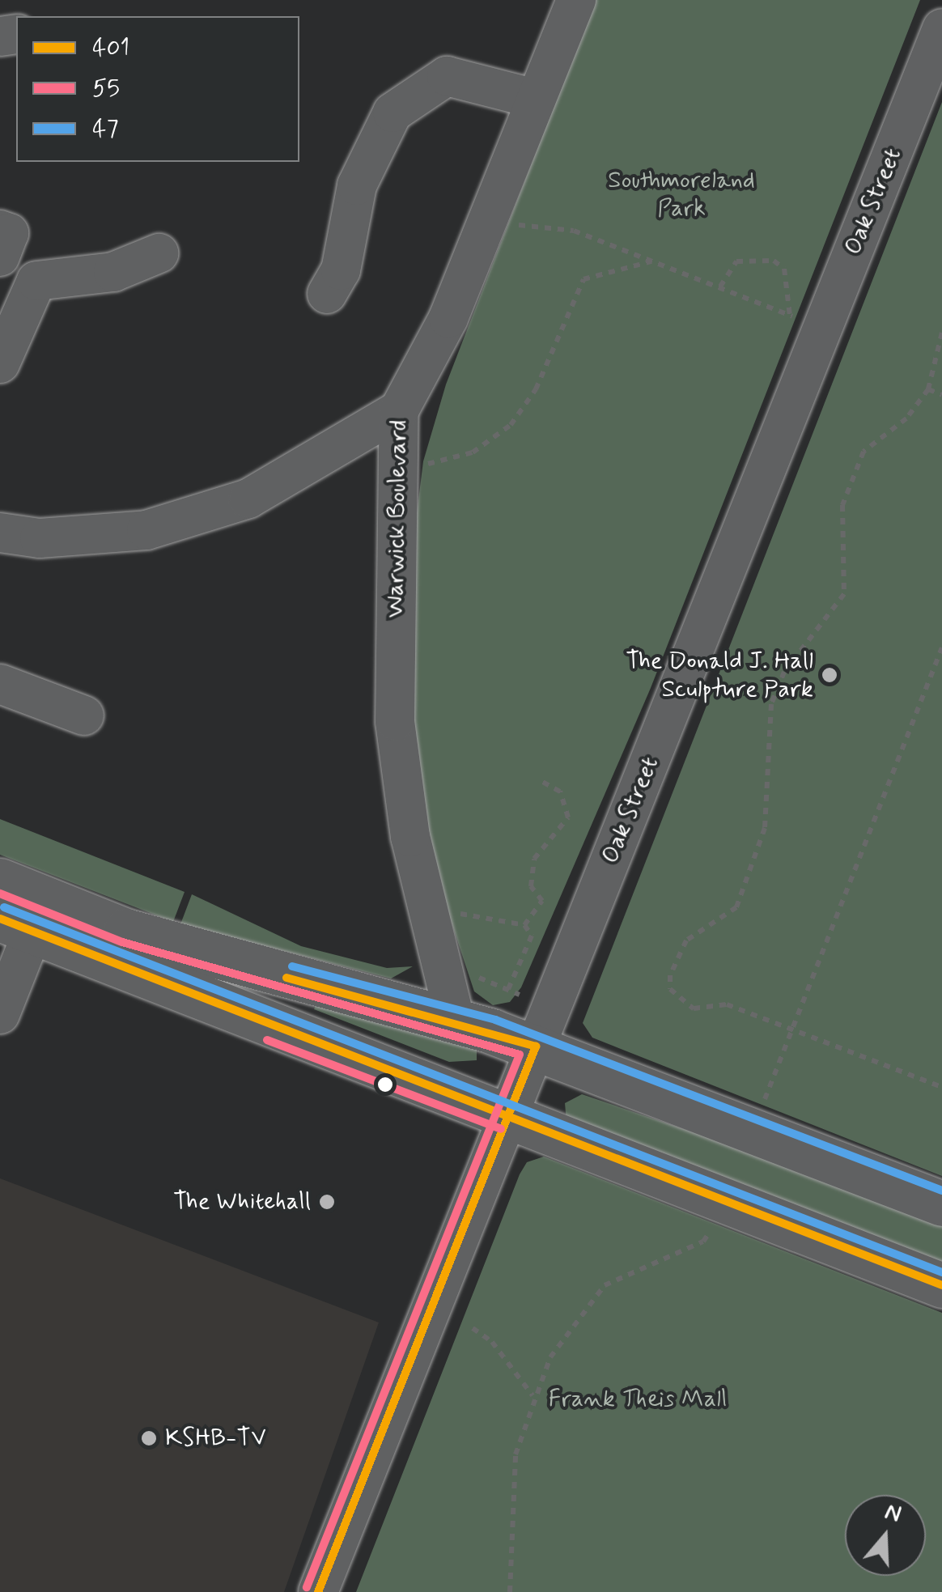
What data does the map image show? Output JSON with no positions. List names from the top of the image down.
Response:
{
  "streets": {
    "street": ["Oak Street", "Warwick Boulevard"]
  },
  "parks": ["Southmoreland Park", "Frank Theis Mall"],
  "places": ["The Donald J. Hall Sculpture Park", "The Whitehall", "KSHB-TV"],
  "lines": ["transit line 55", "transit line 47", "transit line 401"],
  "legend": ["401", "55", "47"],
  "north": "top"
}
